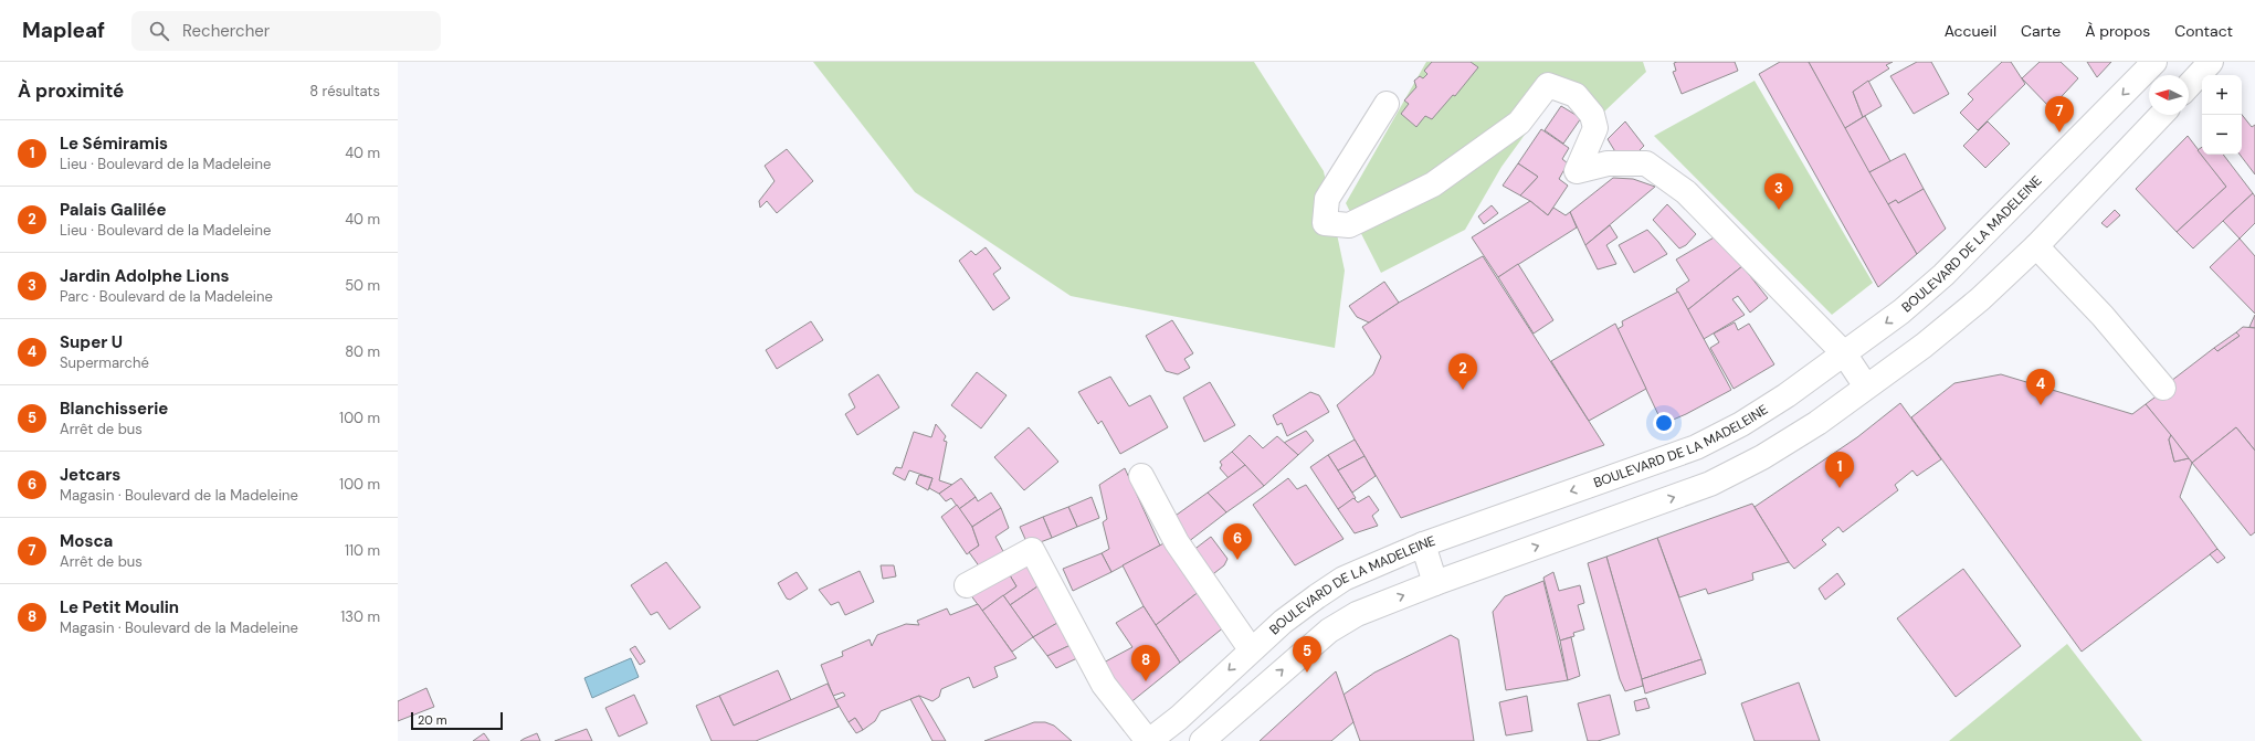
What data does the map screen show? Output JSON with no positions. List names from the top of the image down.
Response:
{
  "streets": {
    "street": ["BOULEVARD DE LA MADELEINE"]
  },
  "scale_bar": "20 m",
  "north": "left",
  "page": {
    "header": "Mapleaf",
    "search": "Rechercher",
    "nav": [
      "Accueil",
      "Carte",
      "À propos",
      "Contact"
    ],
    "heading": ["À proximité", "8 résultats"],
    "map_buttons": ["+", "−"],
    "pins": [
      "7",
      "3",
      "2",
      "4",
      "1",
      "6",
      "5",
      "8"
    ],
    "list": [
      {
        "mark": "1",
        "name": "Le Sémiramis",
        "note": "Lieu · Boulevard de la Madeleine",
        "value": "40 m"
      },
      {
        "mark": "2",
        "name": "Palais Galilée",
        "note": "Lieu · Boulevard de la Madeleine",
        "value": "40 m"
      },
      {
        "mark": "3",
        "name": "Jardin Adolphe Lions",
        "note": "Parc · Boulevard de la Madeleine",
        "value": "50 m"
      },
      {
        "mark": "4",
        "name": "Super U",
        "note": "Supermarché",
        "value": "80 m"
      },
      {
        "mark": "5",
        "name": "Blanchisserie",
        "note": "Arrêt de bus",
        "value": "100 m"
      },
      {
        "mark": "6",
        "name": "Jetcars",
        "note": "Magasin · Boulevard de la Madeleine",
        "value": "100 m"
      },
      {
        "mark": "7",
        "name": "Mosca",
        "note": "Arrêt de bus",
        "value": "110 m"
      },
      {
        "mark": "8",
        "name": "Le Petit Moulin",
        "note": "Magasin · Boulevard de la Madeleine",
        "value": "130 m"
      }
    ],
    "scale": "20 m"
  }
}
